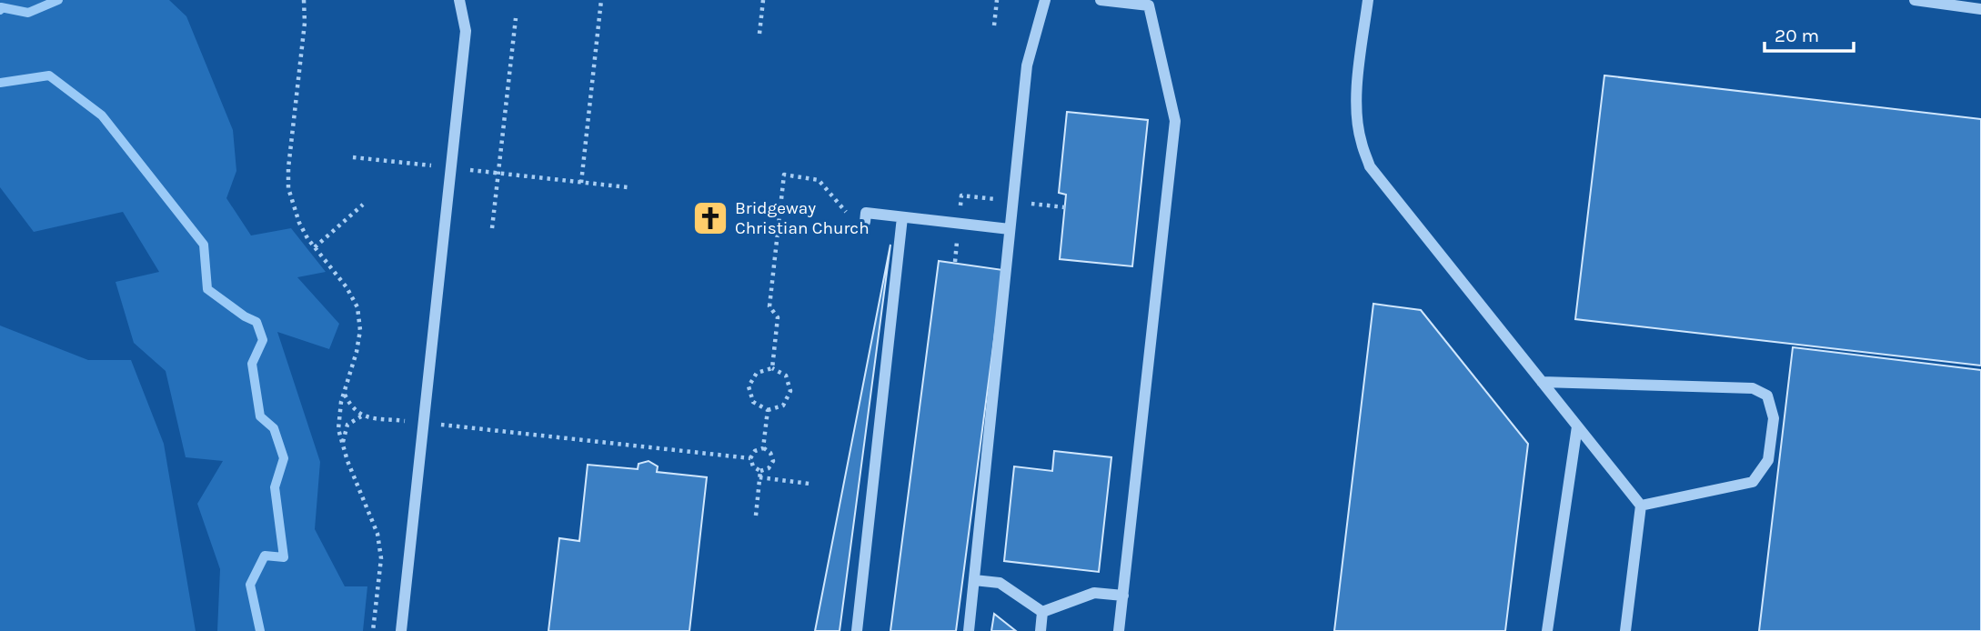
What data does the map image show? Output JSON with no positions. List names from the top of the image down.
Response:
{
  "places": {
    "church": ["Bridgeway Christian Church"]
  },
  "scale_bar": "20 m"
}
